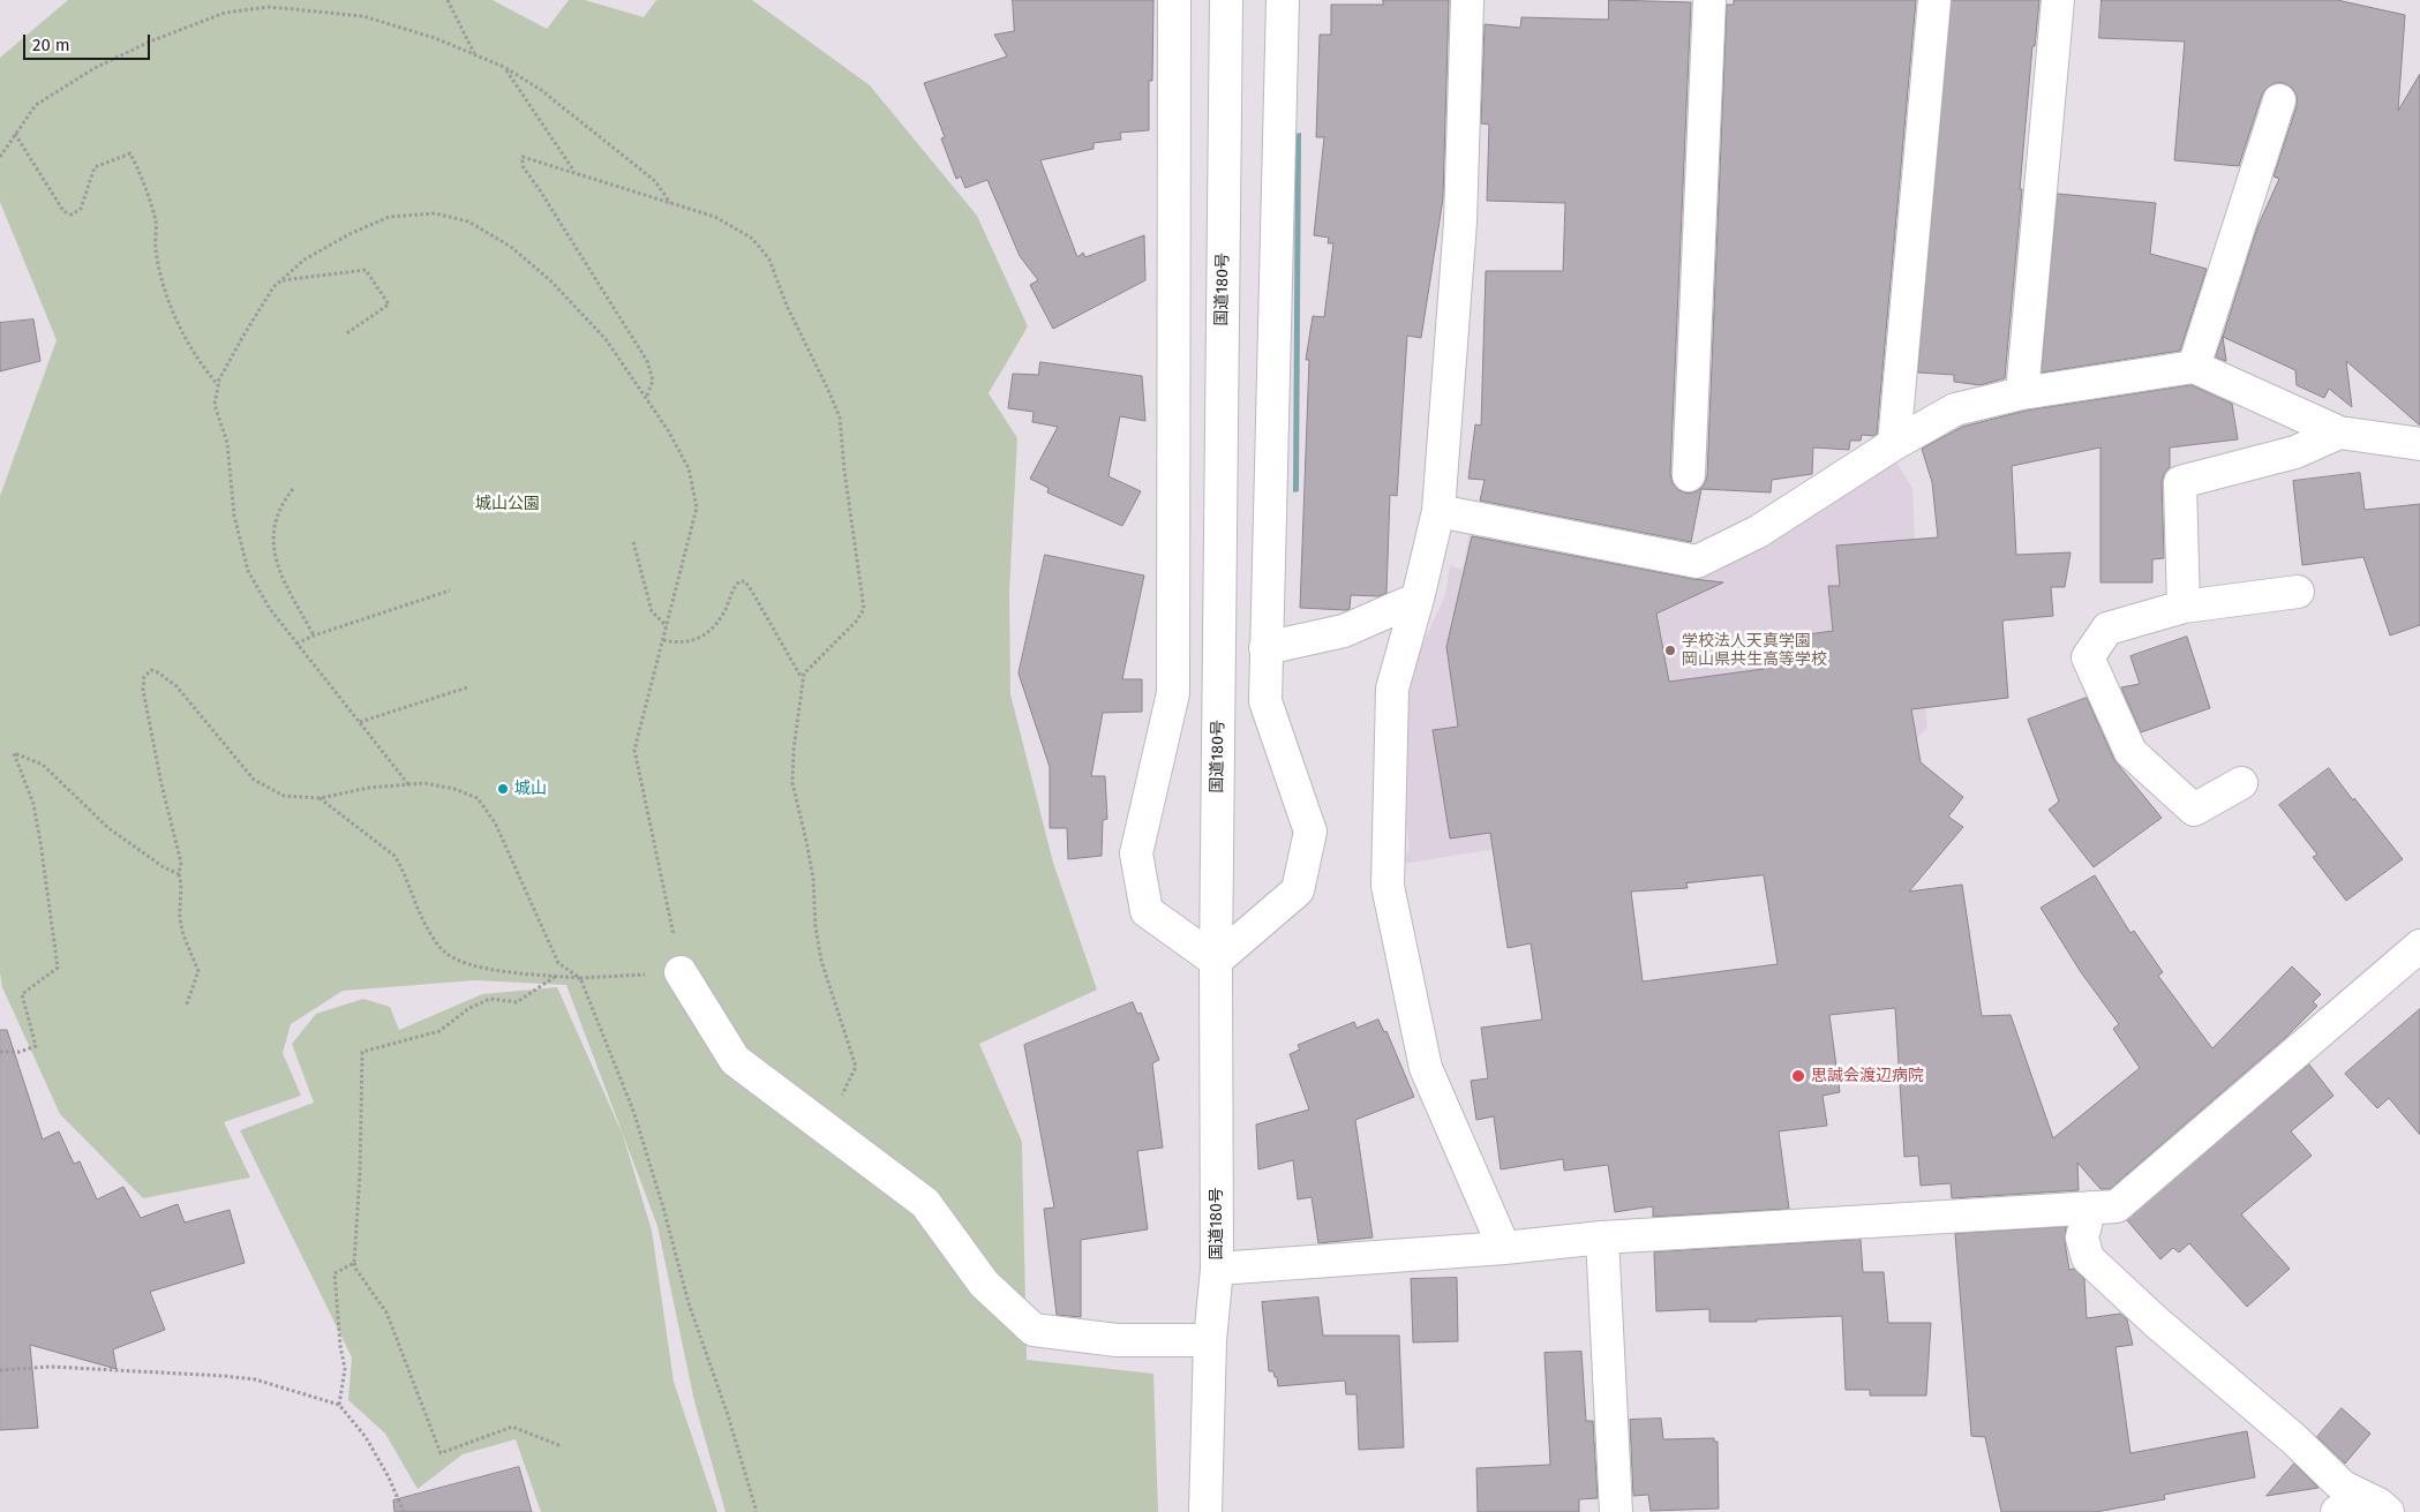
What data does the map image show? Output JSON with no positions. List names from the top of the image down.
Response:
{
  "streets": {
    "main road": ["国道180号"]
  },
  "parks": ["城山公園"],
  "places": ["学校法人天真学園 岡山県共生高等学校", "城山", "思誠会渡辺病院"],
  "scale_bar": "20 m"
}
